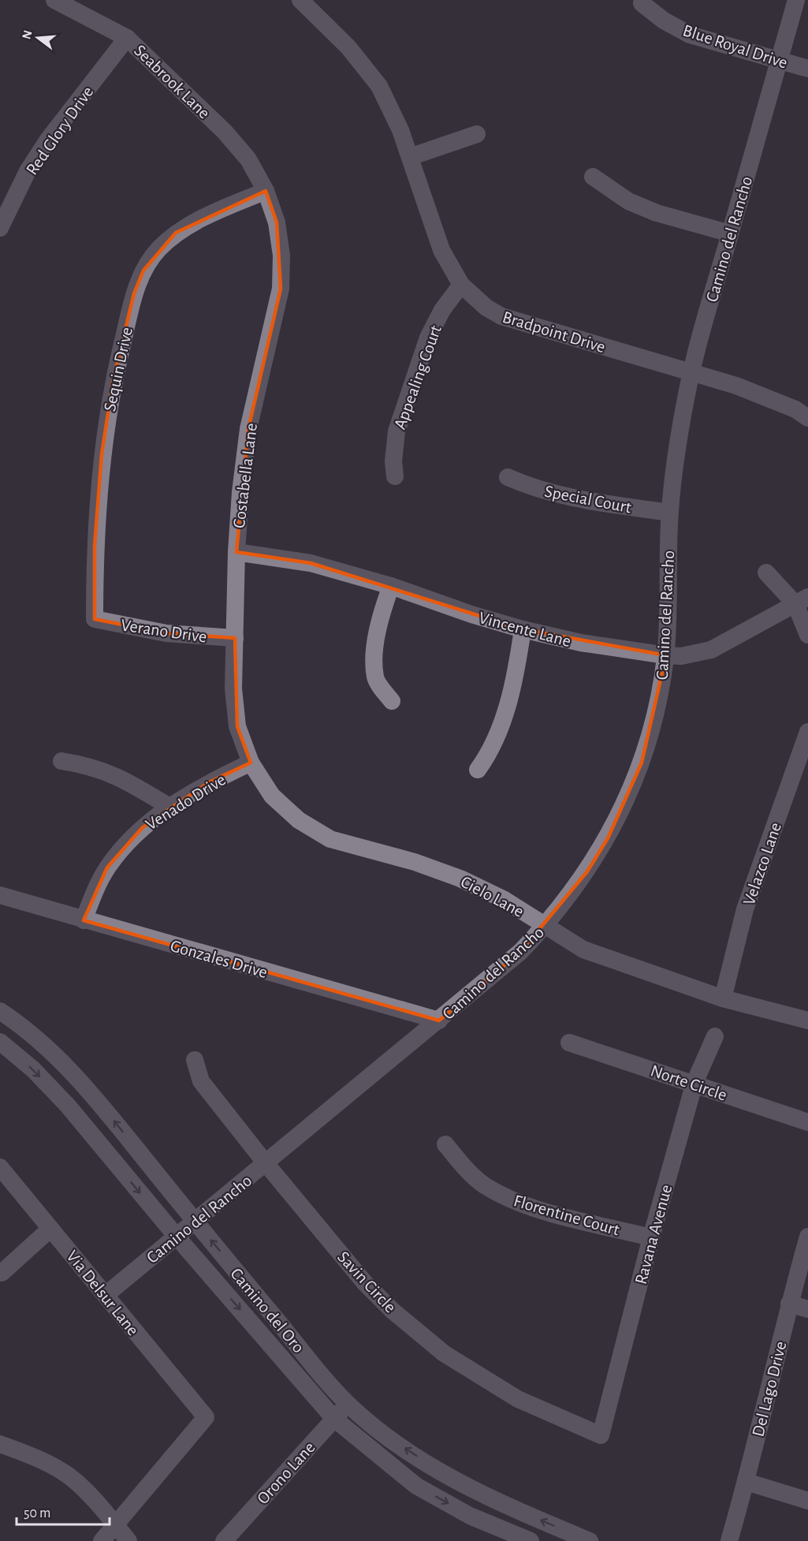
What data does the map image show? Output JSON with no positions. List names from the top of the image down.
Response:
{
  "streets": {
    "street": [
      "Blue Royal Drive",
      "Seabrook Lane",
      "Red Glory Drive",
      "Camino del Rancho",
      "Bradpoint Drive",
      "Sequin Drive",
      "Appealing Court",
      "Costabella Lane",
      "Special Court",
      "Vincente Lane",
      "Verano Drive",
      "Venado Drive",
      "Velazco Lane",
      "Cielo Lane",
      "Gonzales Drive",
      "Norte Circle",
      "Florentine Court",
      "Ravana Avenue",
      "Savin Circle",
      "Via Delsur Lane",
      "Camino del Oro",
      "Del Lago Drive",
      "Orono Lane"
    ]
  },
  "crossings": [
    ["Blue Royal Drive", "Camino del Rancho"],
    ["Seabrook Lane", "Red Glory Drive"],
    ["Seabrook Lane", "Sequin Drive"],
    ["Seabrook Lane", "Costabella Lane"],
    ["Camino del Rancho", "Bradpoint Drive"],
    ["Camino del Rancho", "Special Court"],
    ["Camino del Rancho", "Vincente Lane"],
    ["Camino del Rancho", "Cielo Lane"],
    ["Camino del Rancho", "Gonzales Drive"],
    ["Camino del Rancho", "Savin Circle"],
    ["Camino del Rancho", "Via Delsur Lane"],
    ["Camino del Rancho", "Camino del Oro"],
    ["Bradpoint Drive", "Appealing Court"],
    ["Sequin Drive", "Costabella Lane"],
    ["Sequin Drive", "Verano Drive"],
    ["Costabella Lane", "Vincente Lane"],
    ["Costabella Lane", "Verano Drive"],
    ["Costabella Lane", "Venado Drive"],
    ["Costabella Lane", "Cielo Lane"],
    ["Venado Drive", "Cielo Lane"],
    ["Venado Drive", "Gonzales Drive"],
    ["Velazco Lane", "Cielo Lane"],
    ["Norte Circle", "Ravana Avenue"],
    ["Florentine Court", "Ravana Avenue"],
    ["Ravana Avenue", "Savin Circle"],
    ["Camino del Oro", "Orono Lane"]
  ],
  "scale_bar": "50 m",
  "north": "left"
}
